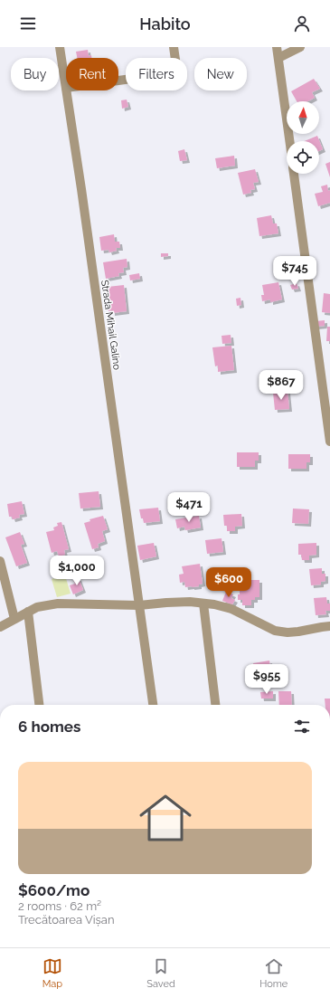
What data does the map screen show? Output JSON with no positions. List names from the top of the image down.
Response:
{
  "streets": {
    "street": ["Strada Mihail Galino"]
  },
  "north": "top",
  "page": {
    "header": "Habito",
    "chip": [
      "Buy",
      "Rent",
      "Filters",
      "New"
    ],
    "price": [
      "$745",
      "$867",
      "$471",
      "$1,000",
      "$600",
      "$955"
    ],
    "heading": "6 homes",
    "list": [
      {
        "name": "$600/mo",
        "note": "2 rooms · 62 m² · Trecătoarea Vișan"
      }
    ],
    "tabs": ["Map", "Saved", "Home"]
  }
}
